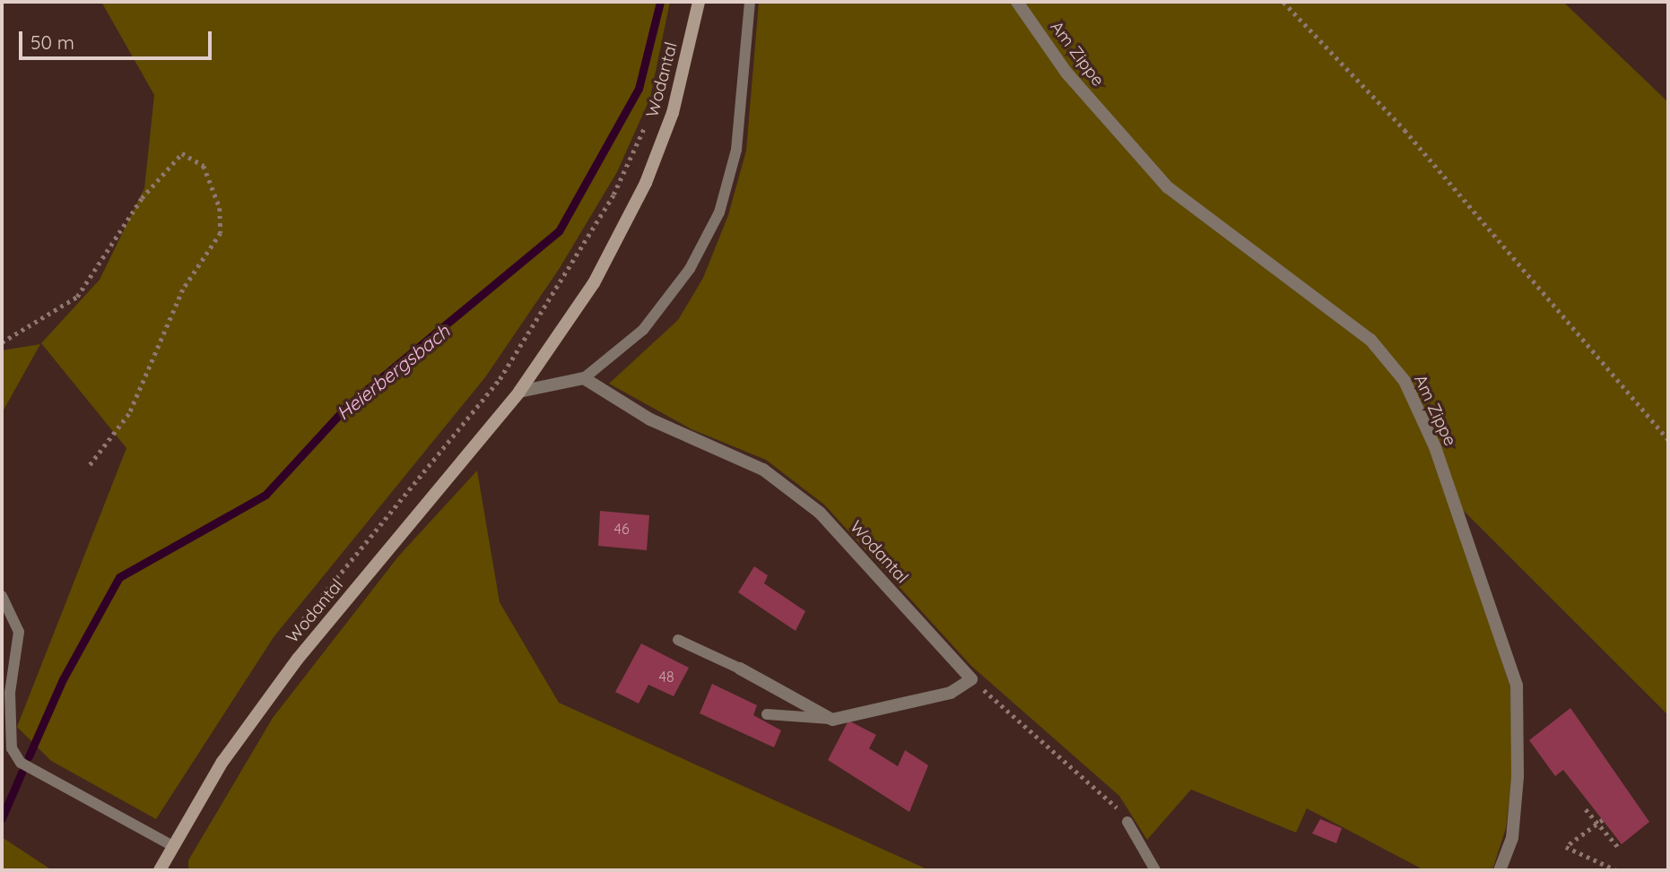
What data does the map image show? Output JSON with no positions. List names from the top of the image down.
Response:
{
  "streets": {
    "main road": ["Wodantal"],
    "street": ["Am Zippe"]
  },
  "water": ["Heierbergsbach"],
  "house_numbers": ["46", "48"],
  "scale_bar": "50 m"
}
